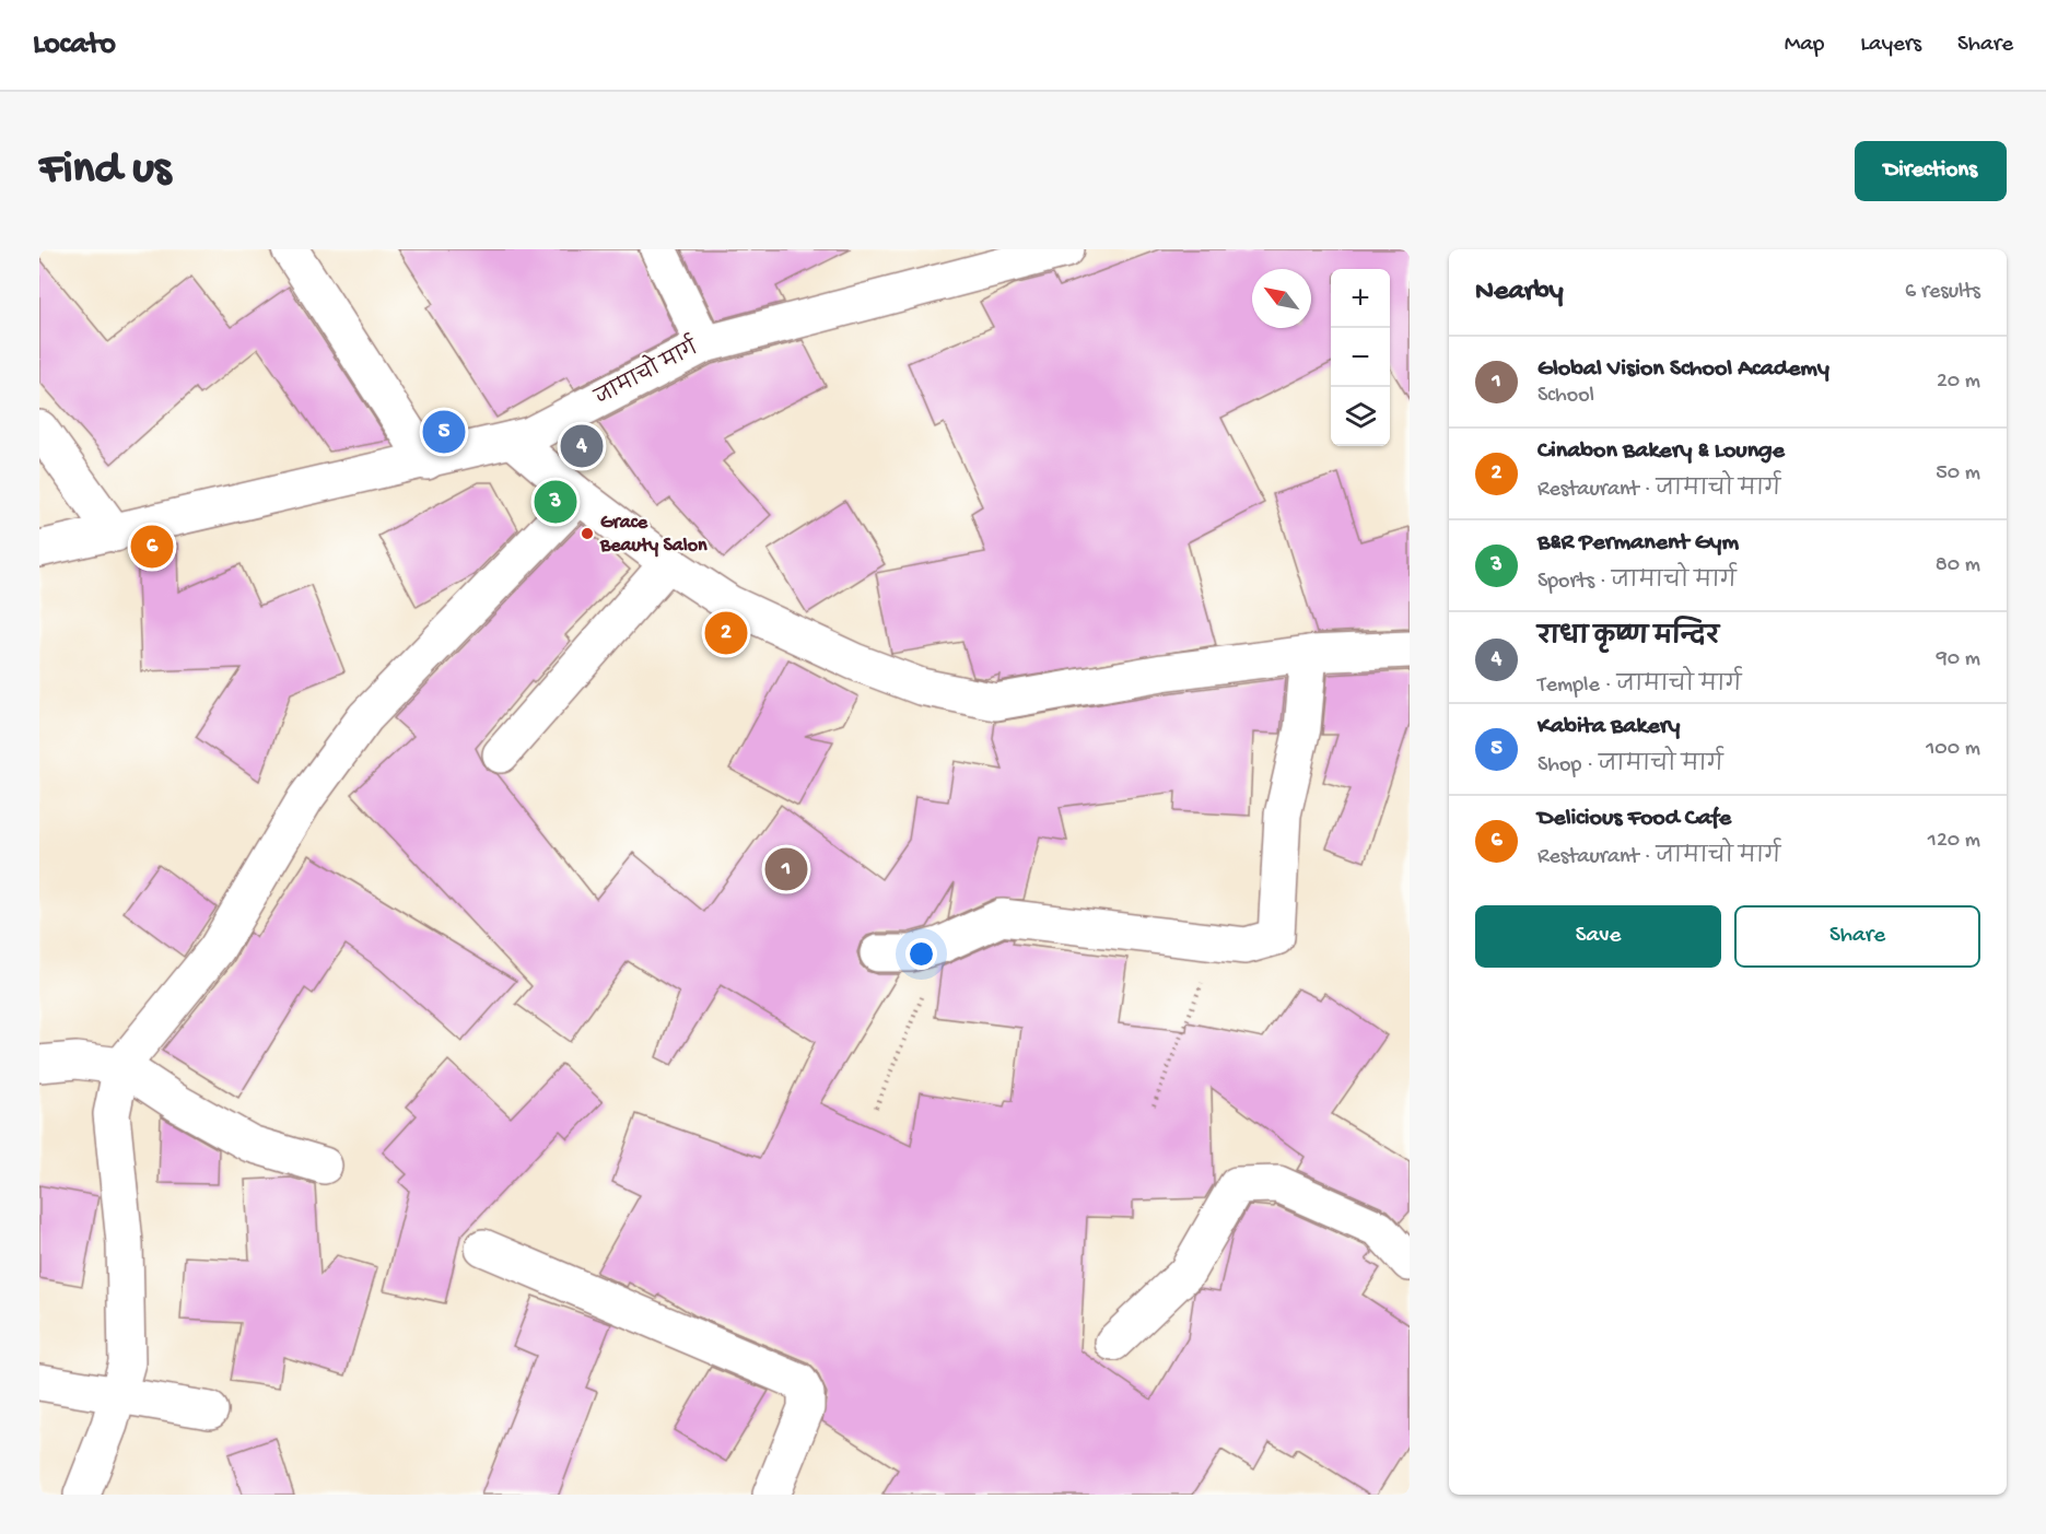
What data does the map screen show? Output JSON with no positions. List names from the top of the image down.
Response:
{
  "streets": {
    "street": ["जामाचो मार्ग"]
  },
  "places": ["Grace Beauty Salon"],
  "north": "top left",
  "page": {
    "header": "Locato",
    "nav": ["Map", "Layers", "Share"],
    "buttons": [
      "Directions",
      ["Save", "Share"]
    ],
    "title": "Find us",
    "heading": ["Nearby", "6 results"],
    "map_buttons": ["+", "−"],
    "list": [
      {
        "mark": "1",
        "name": "Global Vision School Academy",
        "note": "School",
        "value": "20 m"
      },
      {
        "mark": "2",
        "name": "Cinabon Bakery & Lounge",
        "note": "Restaurant · जामाचो मार्ग",
        "value": "50 m"
      },
      {
        "mark": "3",
        "name": "B&R Permanent Gym",
        "note": "Sports · जामाचो मार्ग",
        "value": "80 m"
      },
      {
        "mark": "4",
        "name": "राधा कृष्ण मन्दिर",
        "note": "Temple · जामाचो मार्ग",
        "value": "90 m"
      },
      {
        "mark": "5",
        "name": "Kabita Bakery",
        "note": "Shop · जामाचो मार्ग",
        "value": "100 m"
      },
      {
        "mark": "6",
        "name": "Delicious Food Cafe",
        "note": "Restaurant · जामाचो मार्ग",
        "value": "120 m"
      }
    ],
    "pins": [
      "5",
      "4",
      "3",
      "6",
      "2",
      "1"
    ]
  }
}
